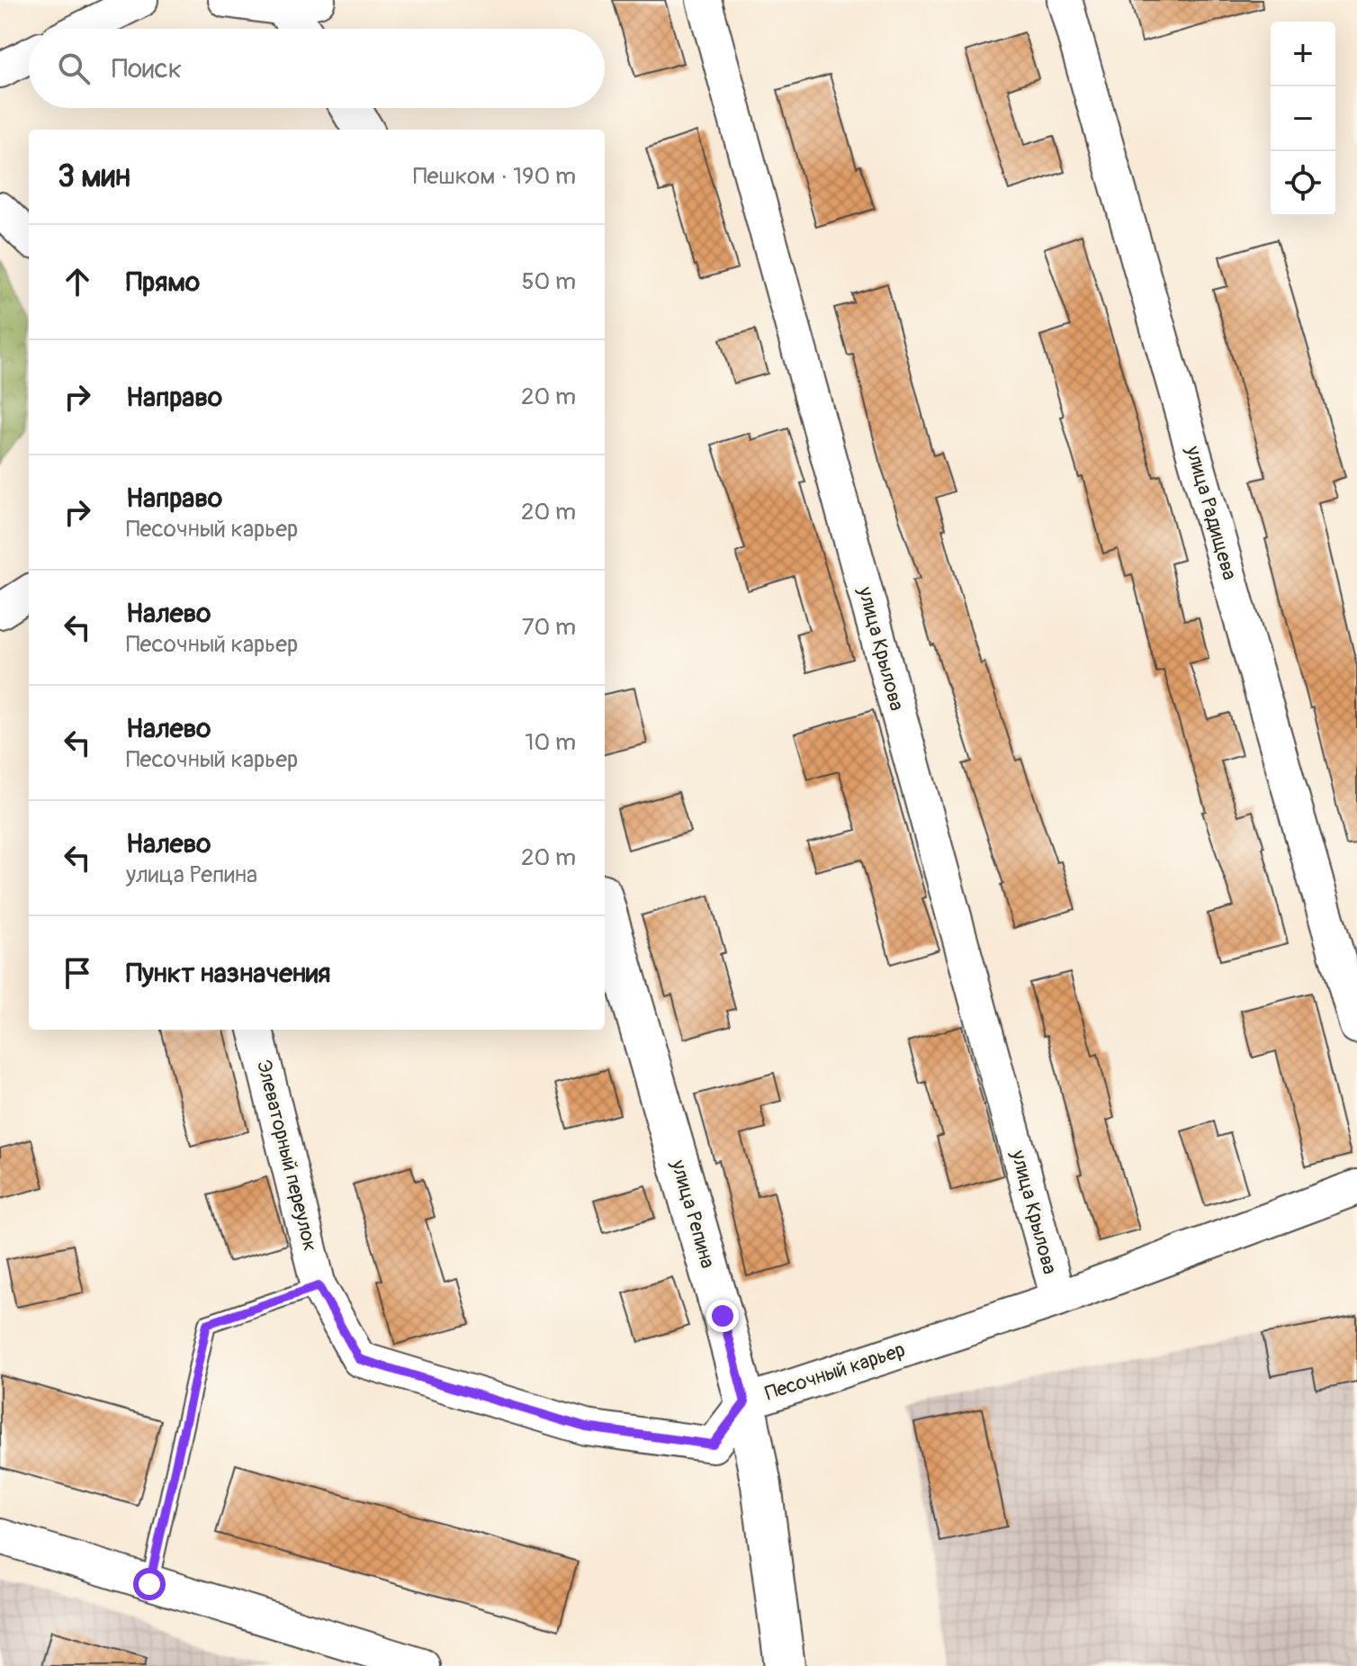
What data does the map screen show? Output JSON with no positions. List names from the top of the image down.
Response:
{
  "streets": {
    "main road": ["улица Репина"],
    "street": [
      "улица Радищева",
      "улица Крылова",
      "Элеваторный переулок",
      "Песочный карьер"
    ]
  },
  "crossings": [
    ["улица Крылова", "Песочный карьер"],
    ["Элеваторный переулок", "Песочный карьер"],
    ["улица Репина", "Песочный карьер"]
  ],
  "page": {
    "map_buttons": ["+", "−"],
    "search": "Поиск",
    "heading": ["3 мин", "Пешком · 190 m"],
    "list": [
      ["Прямо", "50 m"],
      ["Направо", "20 m"],
      ["Направо", "Песочный карьер", "20 m"],
      ["Налево", "Песочный карьер", "70 m"],
      ["Налево", "Песочный карьер", "10 m"],
      ["Налево", "улица Репина", "20 m"],
      "Пункт назначения"
    ]
  }
}
